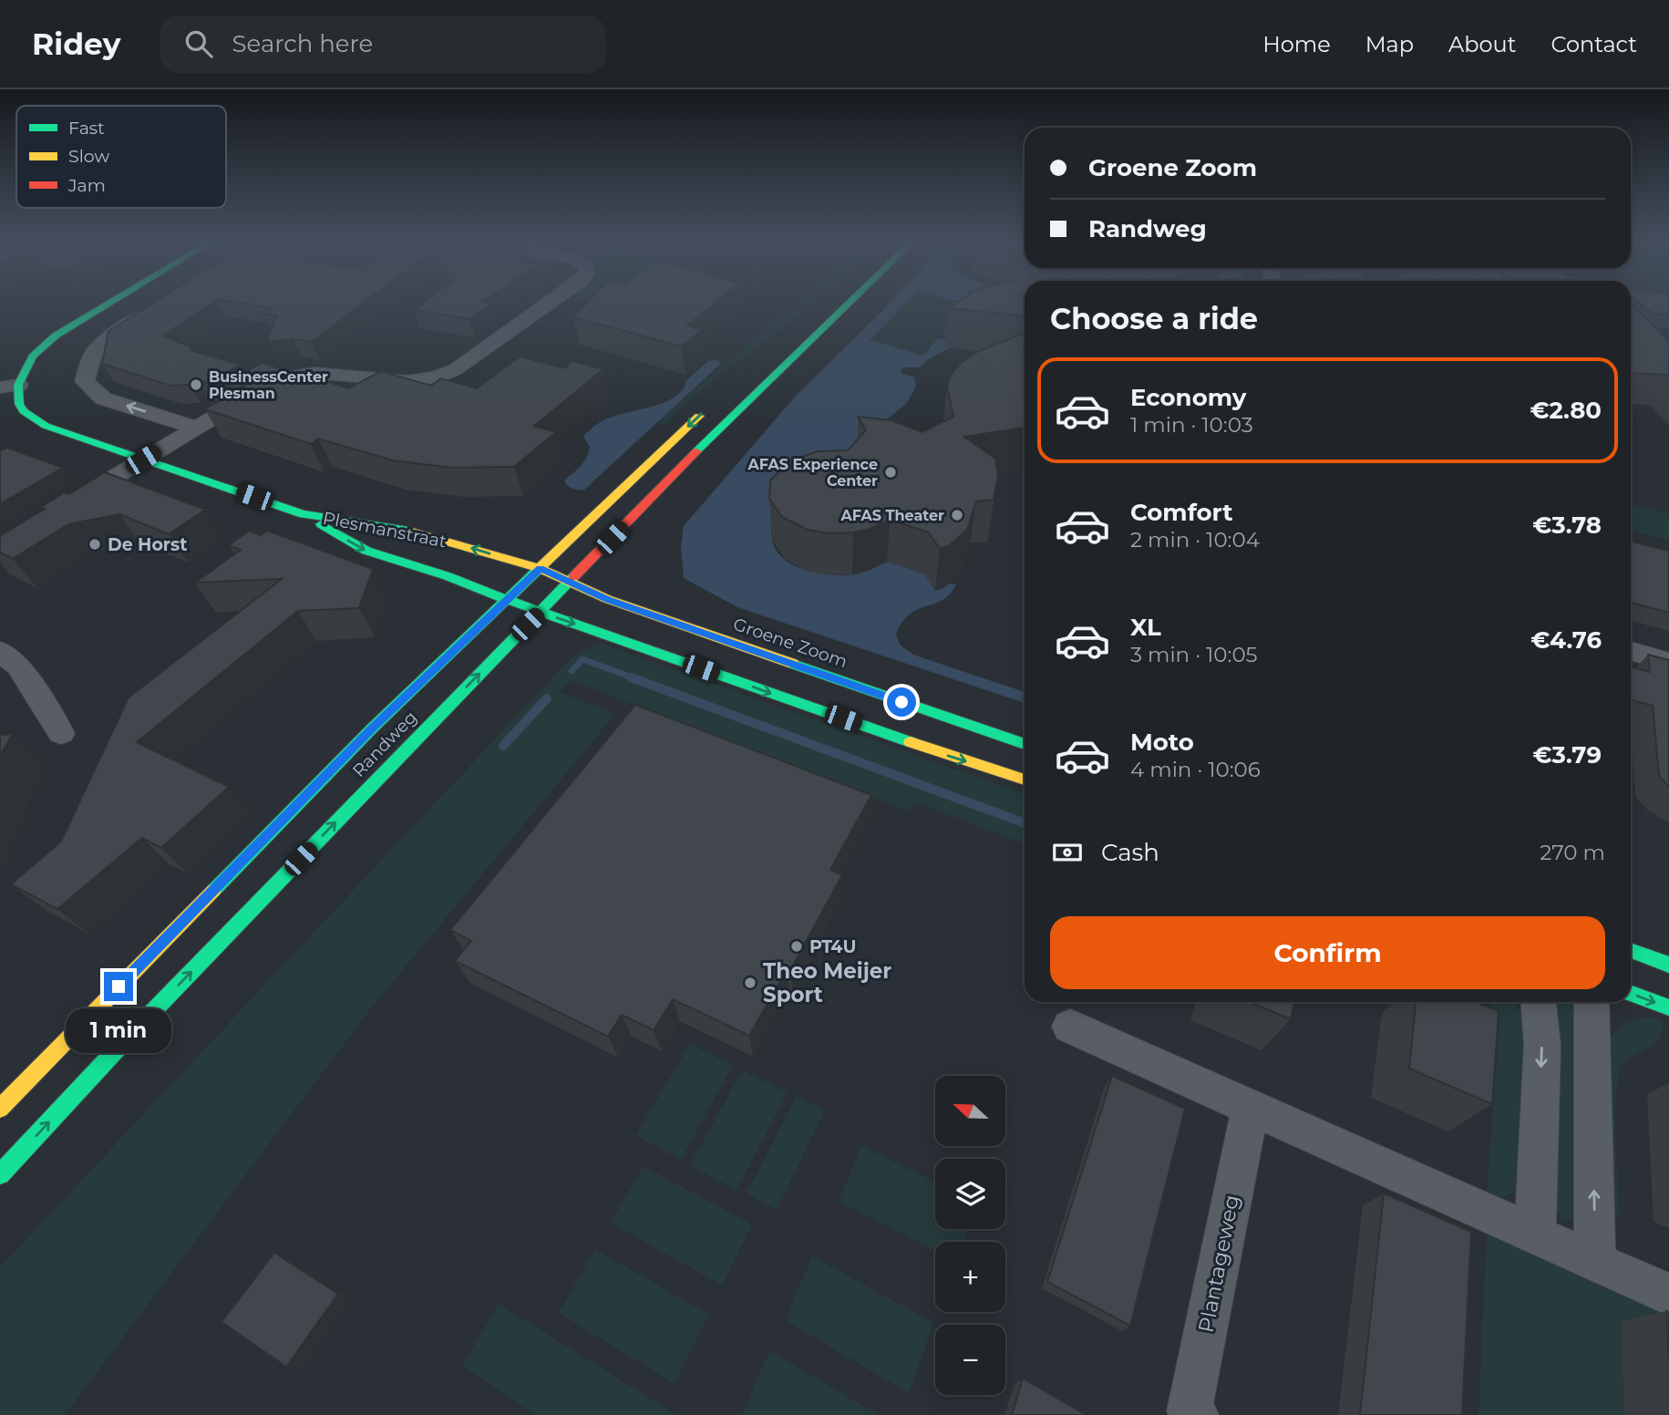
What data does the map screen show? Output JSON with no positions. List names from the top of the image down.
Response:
{
  "streets": {
    "main road": ["Plesmanstraat", "Groene Zoom", "Randweg"],
    "street": ["Plantageweg"]
  },
  "crossings": [
    ["Plesmanstraat", "Groene Zoom"],
    ["Plesmanstraat", "Randweg"],
    ["Groene Zoom", "Randweg"]
  ],
  "places": [
    "BusinessCenter Plesman",
    "AFAS Experience Center",
    "AFAS Theater",
    "De Horst",
    "PT4U",
    "Theo Meijer Sport"
  ],
  "legend": ["Fast", "Slow", "Jam"],
  "north": "left",
  "page": {
    "header": "Ridey",
    "search": "Search here",
    "nav": [
      "Home",
      "Map",
      "About",
      "Contact"
    ],
    "banner": ["Groene Zoom", "Randweg"],
    "heading": "Choose a ride",
    "list": [
      {
        "name": "Economy",
        "note": "1 min · 10:03",
        "value": "€2.80"
      },
      {
        "name": "Comfort",
        "note": "2 min · 10:04",
        "value": "€3.78"
      },
      {
        "name": "XL",
        "note": "3 min · 10:05",
        "value": "€4.76"
      },
      {
        "name": "Moto",
        "note": "4 min · 10:06",
        "value": "€3.79"
      }
    ],
    "pay": ["Cash", "270 m"],
    "buttons": "Confirm",
    "bubble": "1 min",
    "map_buttons": ["+", "−"]
  }
}
